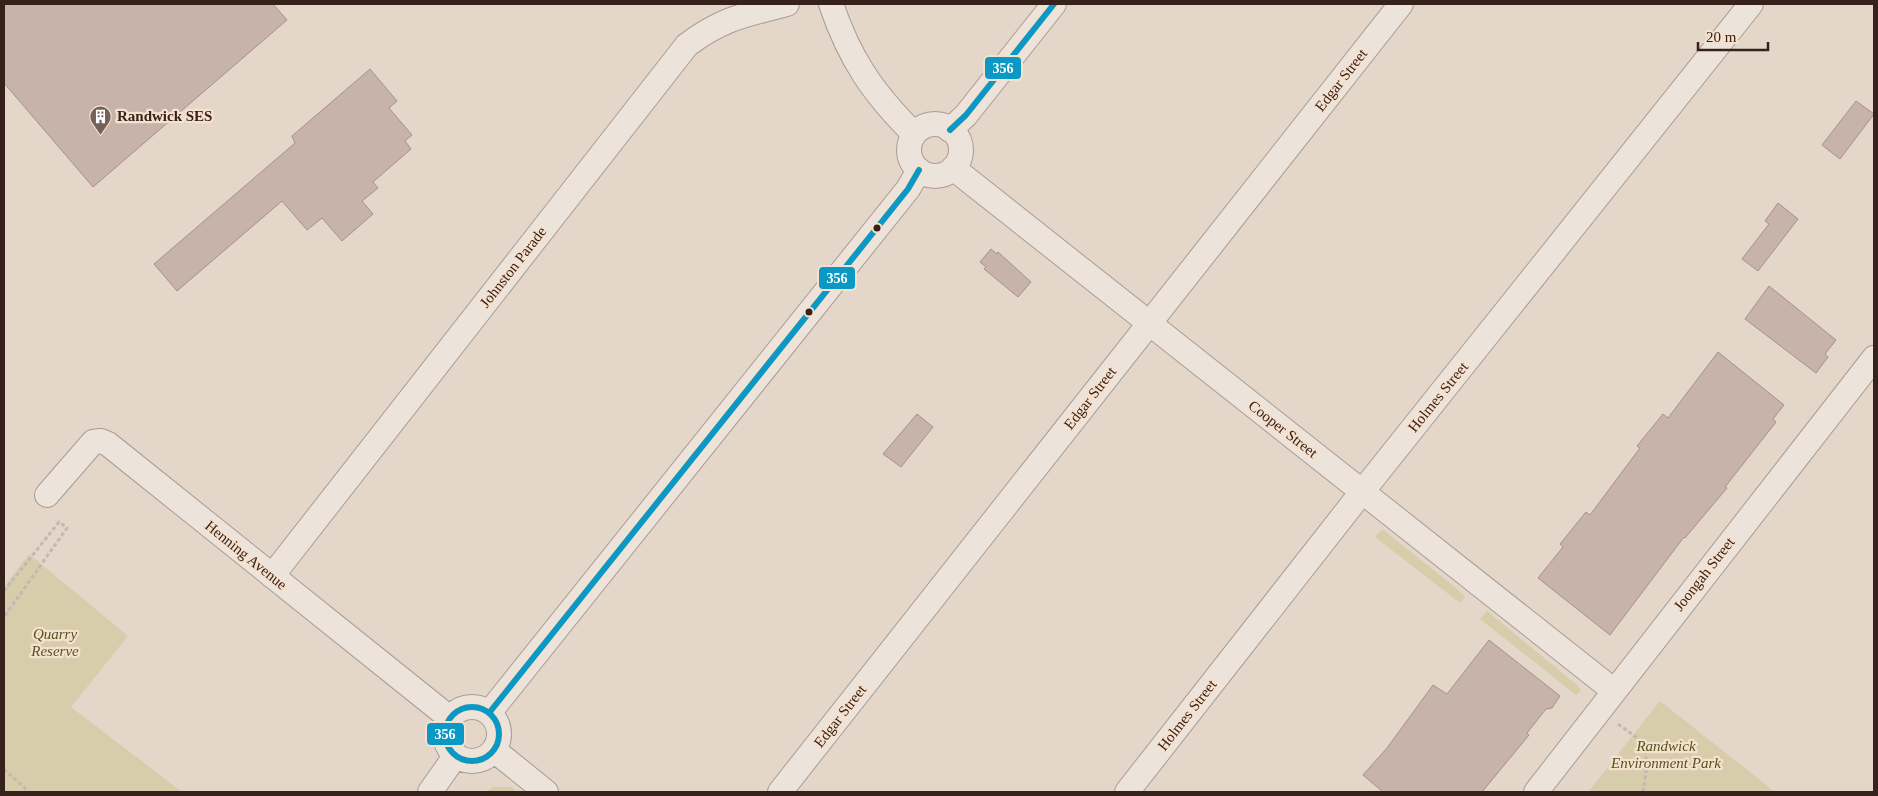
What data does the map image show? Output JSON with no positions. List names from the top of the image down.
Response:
{
  "streets": {
    "street": [
      "Edgar Street",
      "Johnston Parade",
      "Holmes Street",
      "Cooper Street",
      "Henning Avenue",
      "Joongah Street"
    ]
  },
  "crossings": [
    ["Edgar Street", "Cooper Street"],
    ["Johnston Parade", "Henning Avenue"],
    ["Holmes Street", "Cooper Street"],
    ["Cooper Street", "Joongah Street"]
  ],
  "parks": ["Quarry Reserve", "Randwick Environment Park"],
  "places": {
    "building": ["Randwick SES"]
  },
  "lines": ["transit line 356"],
  "scale_bar": "20 m"
}
